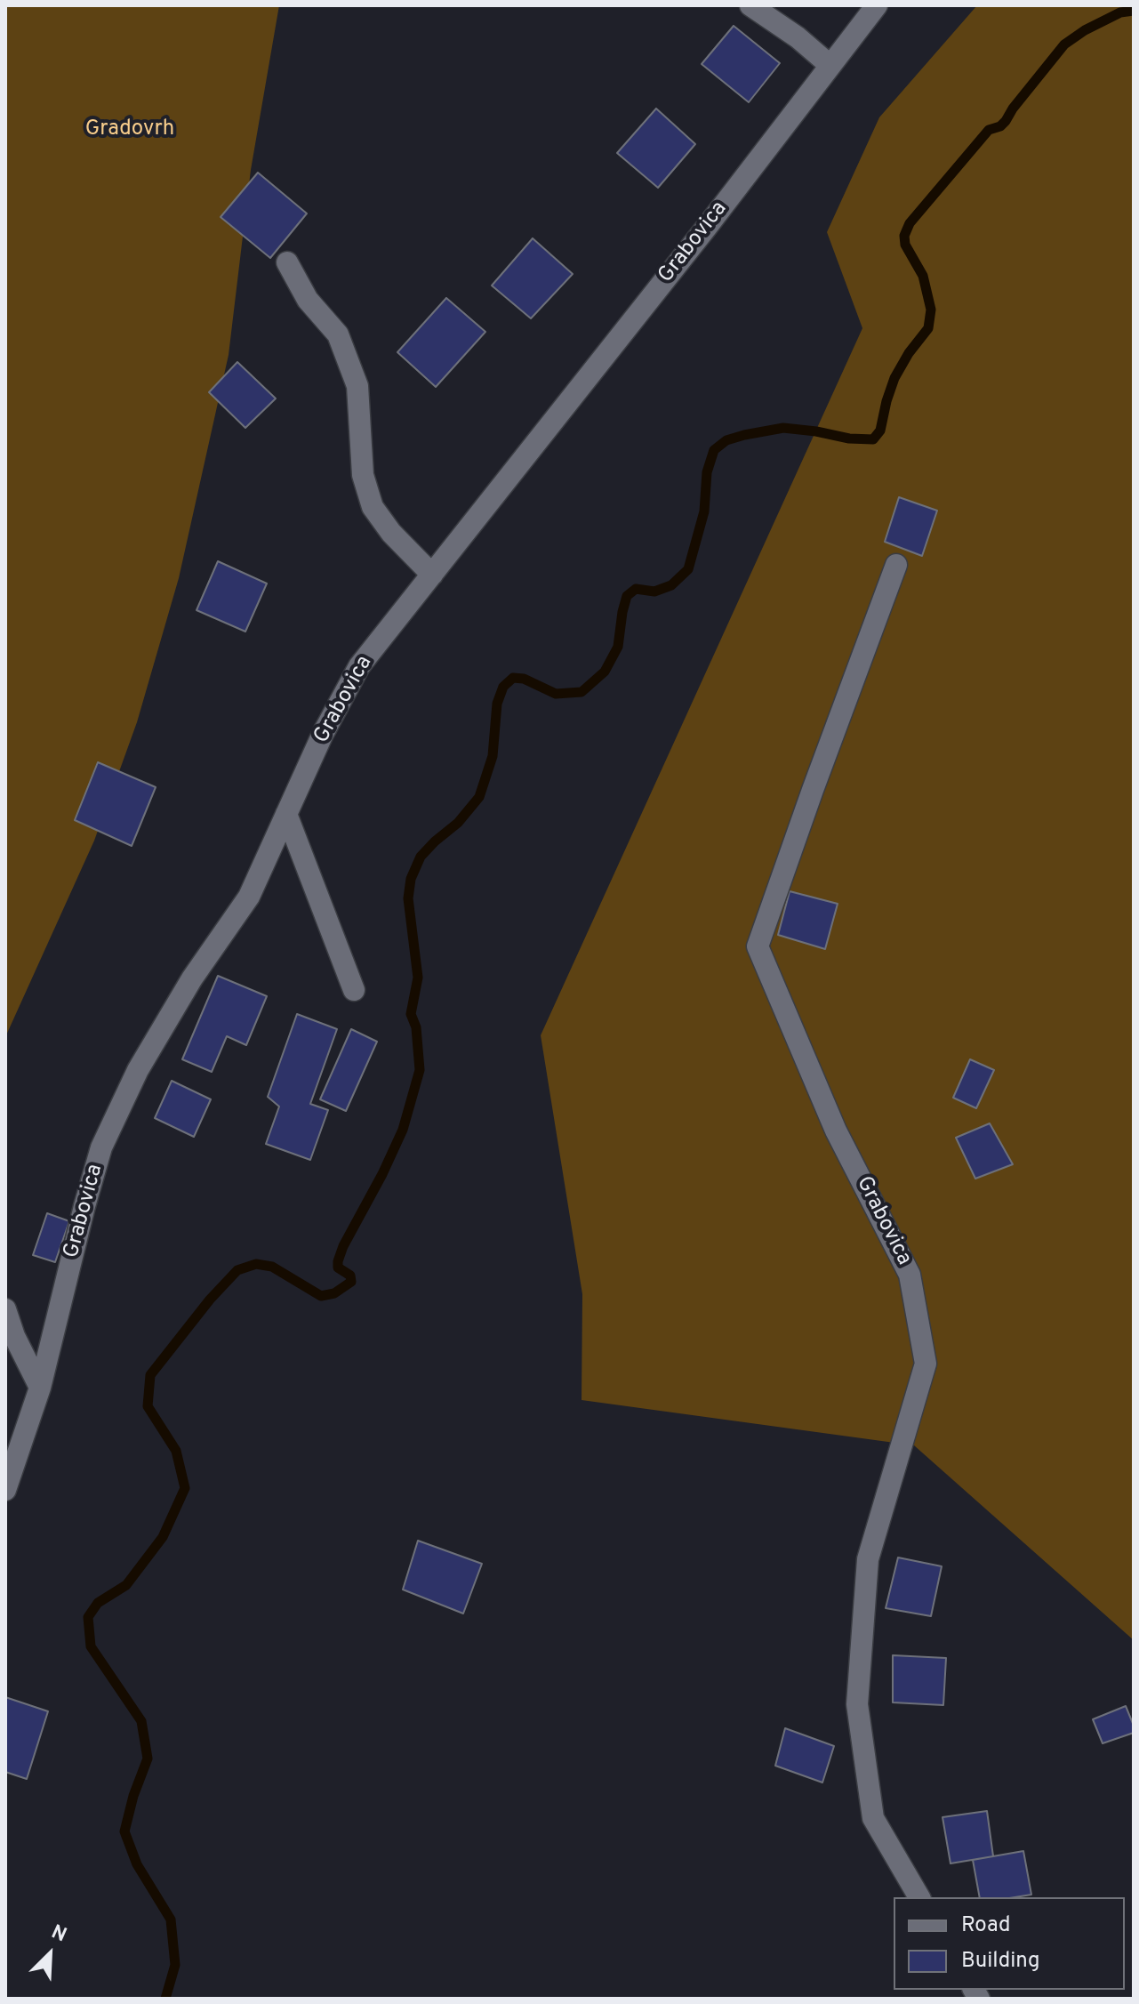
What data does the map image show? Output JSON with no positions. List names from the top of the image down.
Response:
{
  "streets": {
    "street": ["Grabovica"]
  },
  "parks": ["Gradovrh"],
  "legend": ["Road", "Building"],
  "north": "top right"
}
